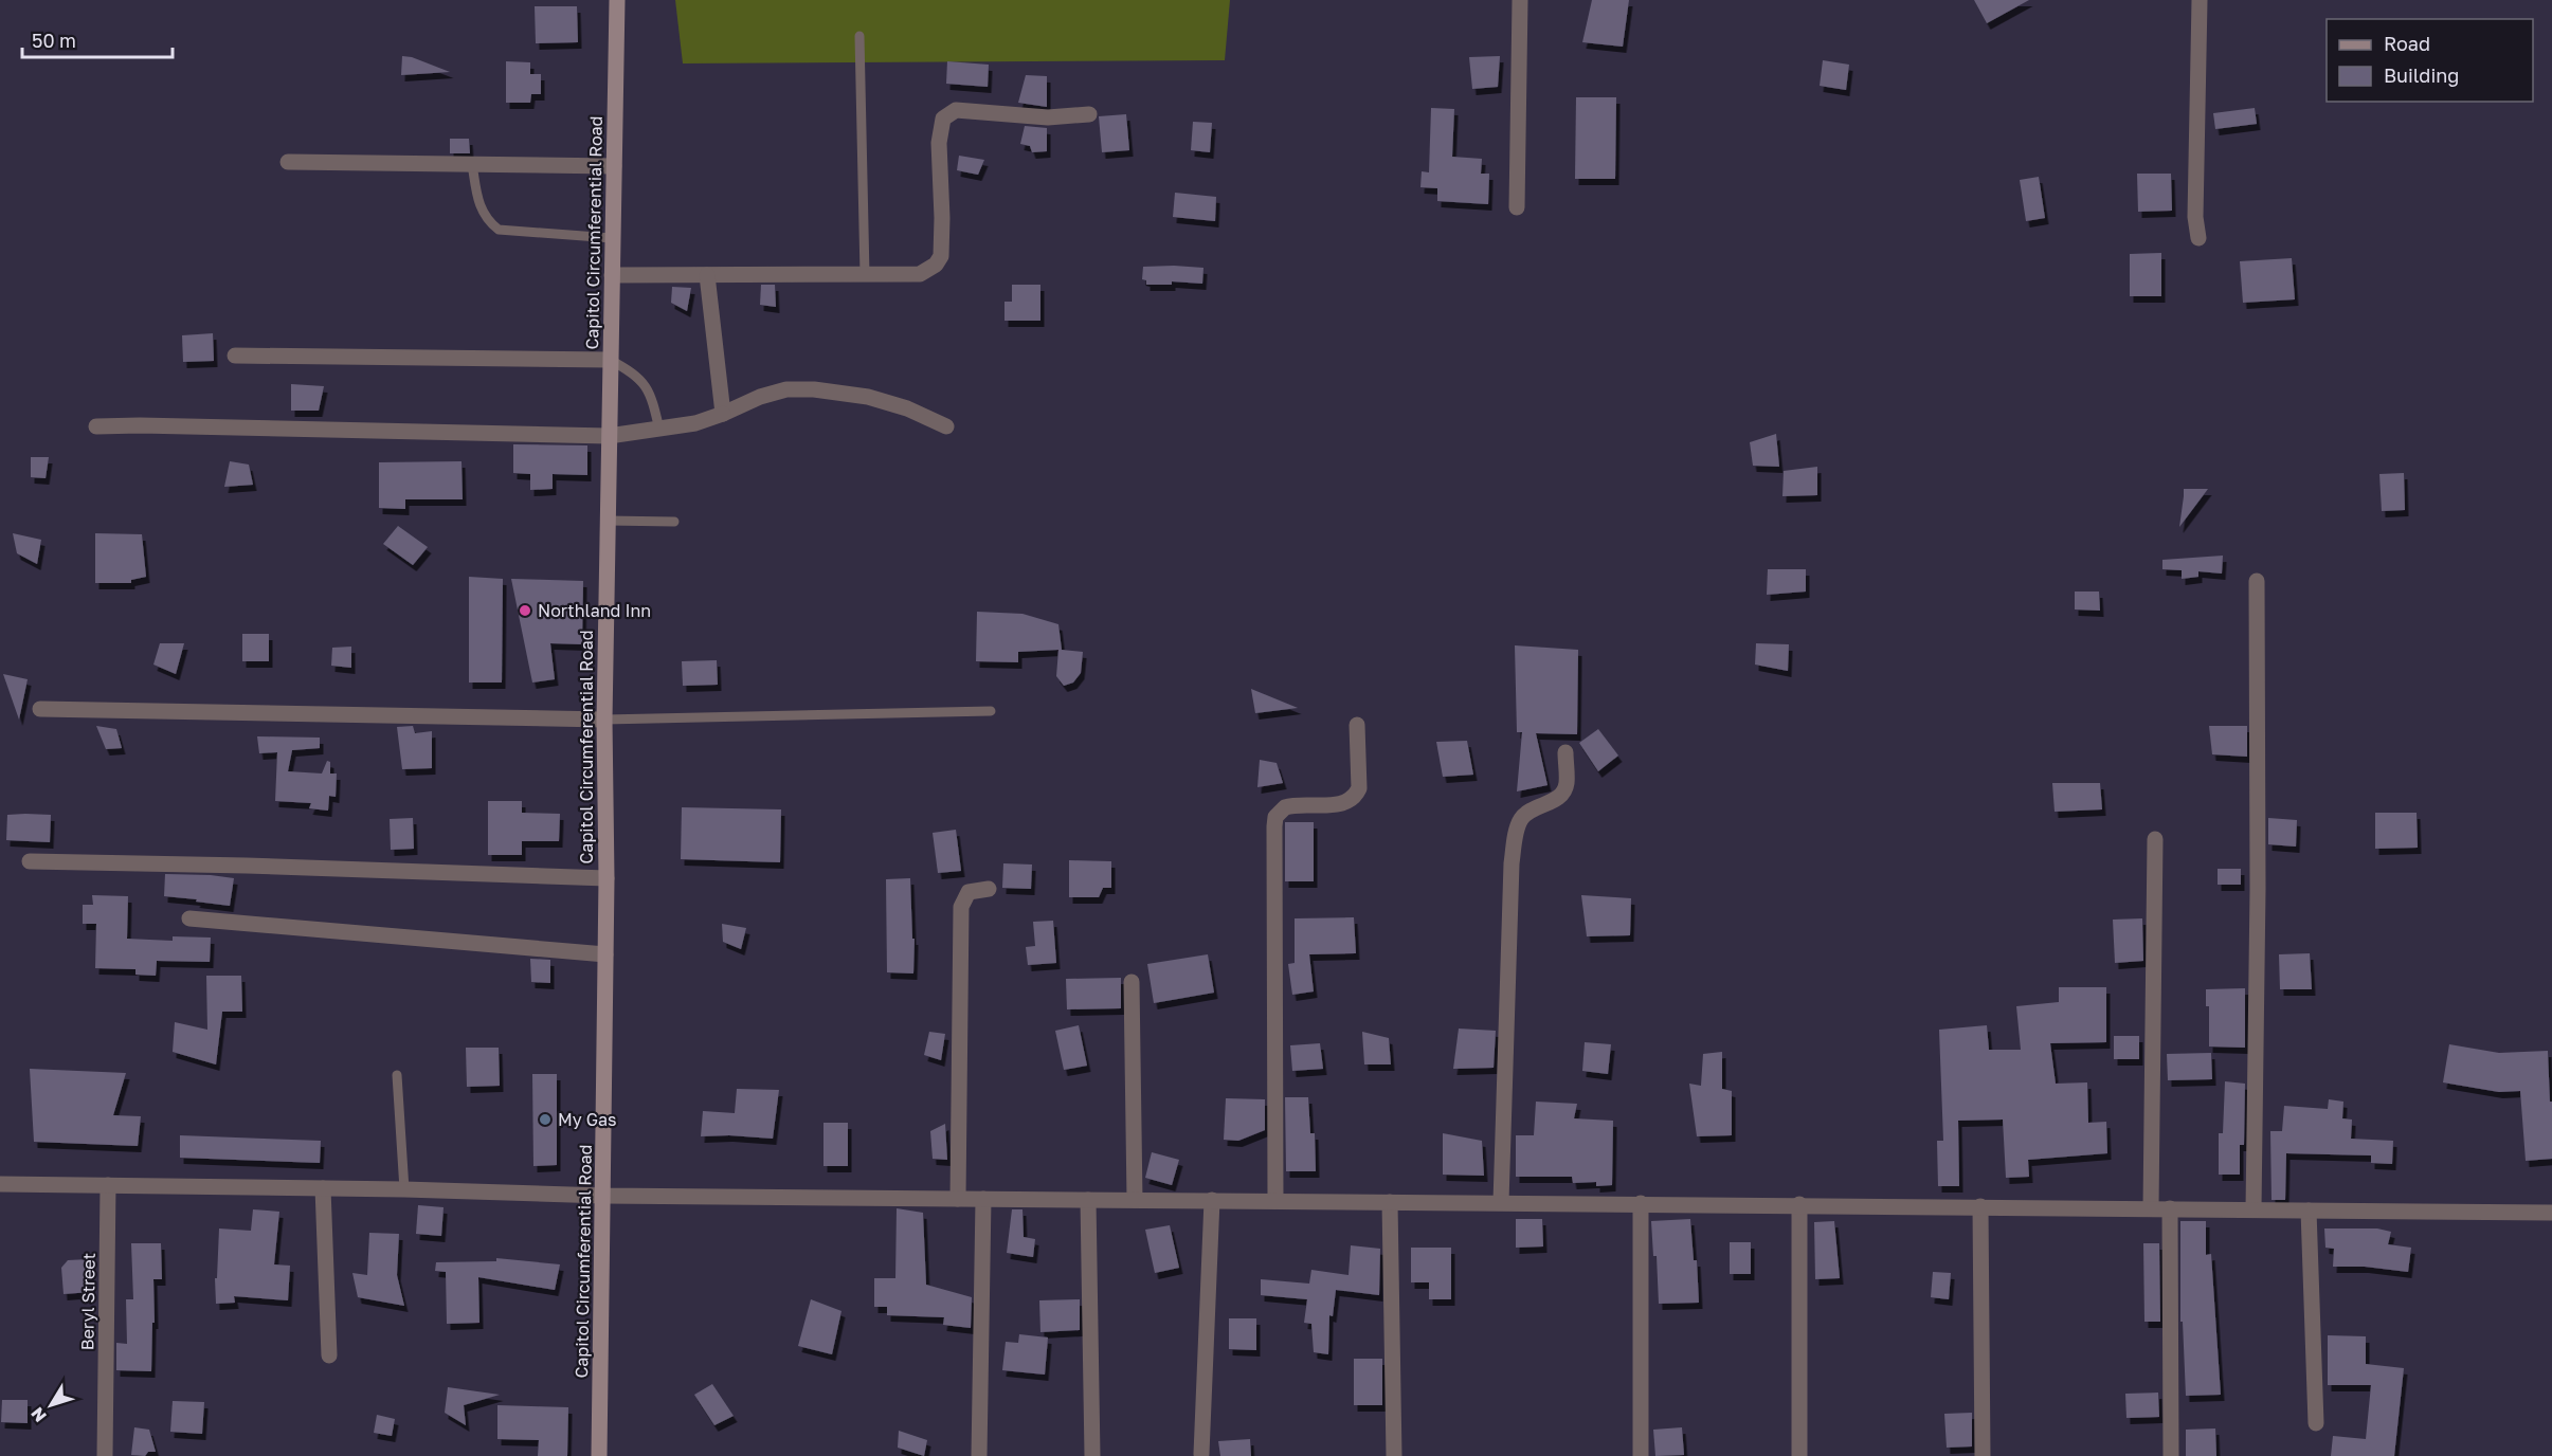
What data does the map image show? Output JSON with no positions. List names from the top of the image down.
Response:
{
  "streets": {
    "main road": ["Capitol Circumferential Road"],
    "street": ["Beryl Street"]
  },
  "places": ["Northland Inn", "My Gas"],
  "legend": ["Road", "Building"],
  "scale_bar": "50 m",
  "north": "bottom left"
}
